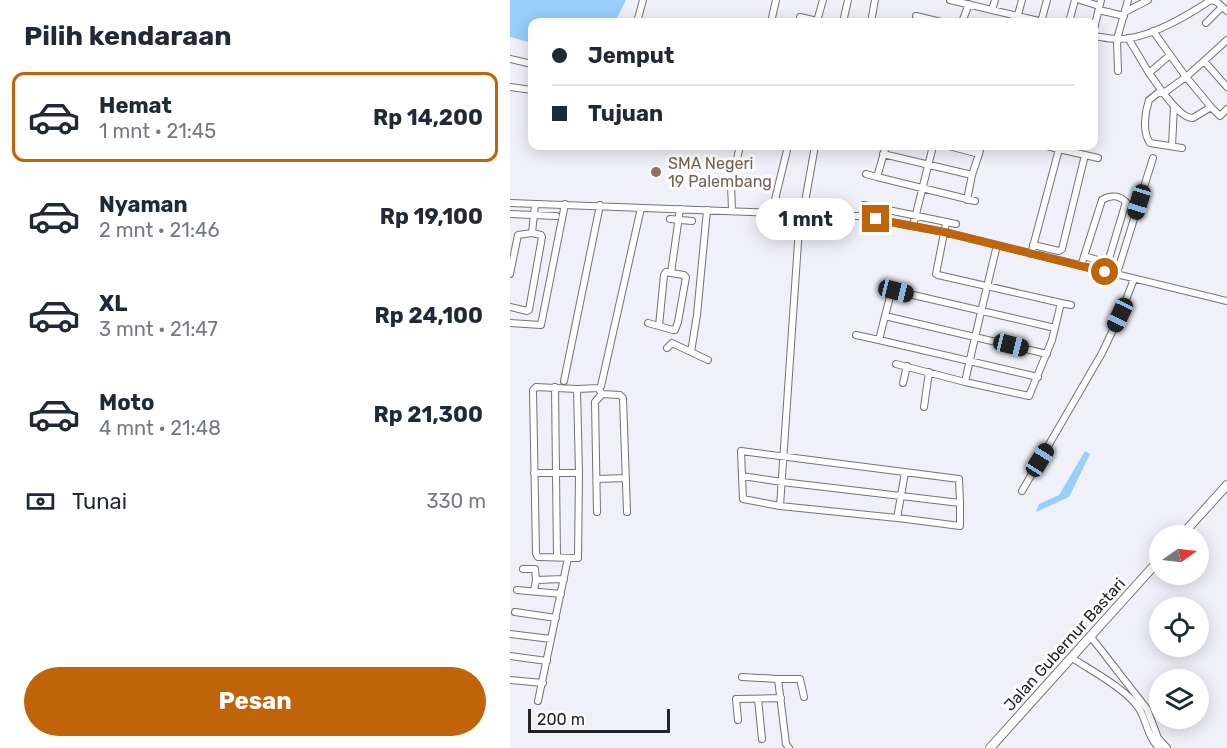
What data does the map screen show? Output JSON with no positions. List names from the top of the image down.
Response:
{
  "streets": {
    "highway": ["Jalan Gubernur Bastari"]
  },
  "places": ["SMA Negeri 19 Palembang"],
  "scale_bar": "200 m",
  "north": "right",
  "page": {
    "heading": "Pilih kendaraan",
    "banner": ["Jemput", "Tujuan"],
    "list": [
      {
        "name": "Hemat",
        "note": "1 mnt · 21:45",
        "value": "Rp 14,200"
      },
      {
        "name": "Nyaman",
        "note": "2 mnt · 21:46",
        "value": "Rp 19,100"
      },
      {
        "name": "XL",
        "note": "3 mnt · 21:47",
        "value": "Rp 24,100"
      },
      {
        "name": "Moto",
        "note": "4 mnt · 21:48",
        "value": "Rp 21,300"
      }
    ],
    "bubble": "1 mnt",
    "pay": ["Tunai", "330 m"],
    "buttons": "Pesan",
    "scale": "200 m"
  }
}
